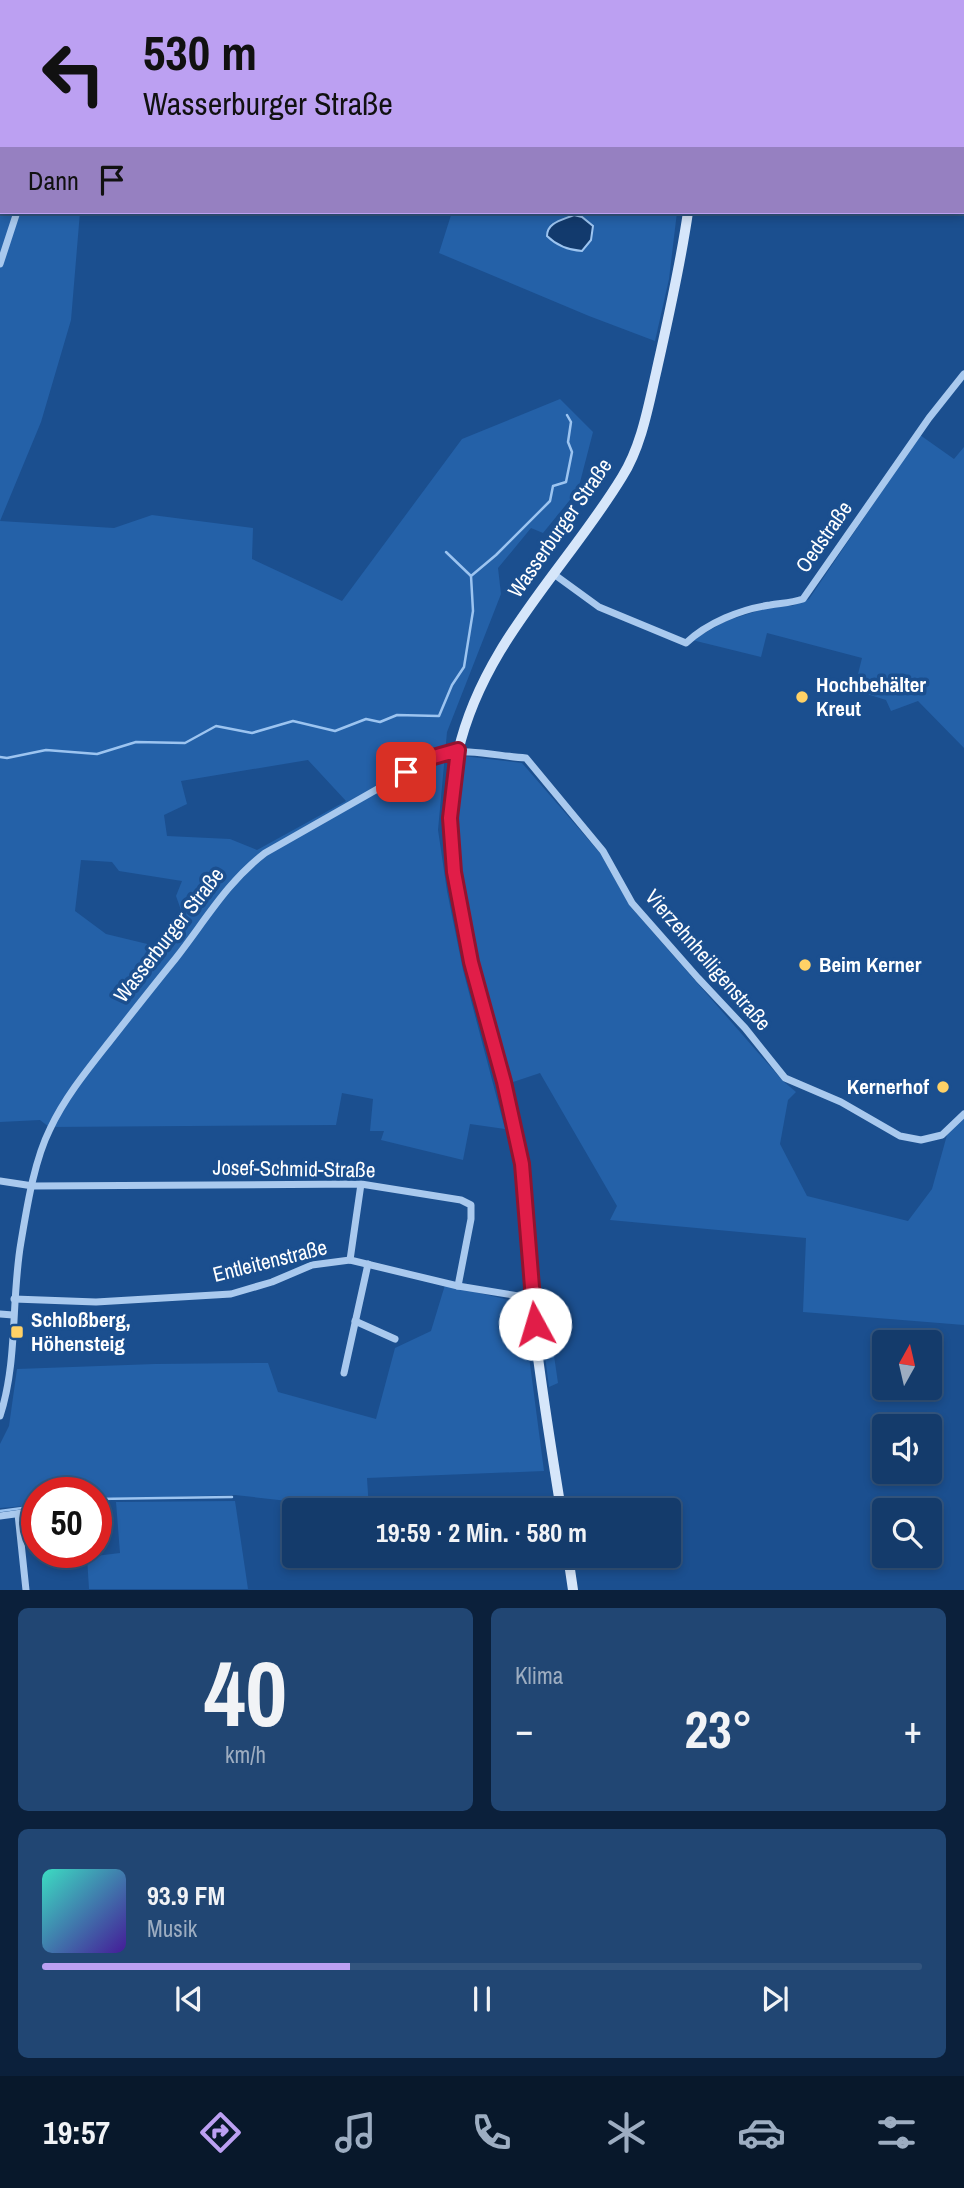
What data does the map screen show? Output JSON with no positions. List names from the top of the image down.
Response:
{
  "streets": {
    "main road": ["Wasserburger Straße"],
    "street": [
      "Oedstraße",
      "Vierzehnheiligenstraße",
      "Josef-Schmid-Straße",
      "Entleitenstraße"
    ]
  },
  "crossings": [
    ["Wasserburger Straße", "Oedstraße"],
    ["Wasserburger Straße", "Vierzehnheiligenstraße"],
    ["Wasserburger Straße", "Josef-Schmid-Straße"],
    ["Wasserburger Straße", "Entleitenstraße"],
    ["Josef-Schmid-Straße", "Entleitenstraße"]
  ],
  "places": {
    "other": ["Hochbehälter Kreut", "Beim Kerner", "Kernerhof"],
    "transit": ["Schloßberg, Höhensteig"]
  },
  "north": "top",
  "page": {
    "turn": ["530 m", "Wasserburger Straße"],
    "then": "Dann",
    "limit": "50",
    "trip": "19:59 · 2 Min. · 580 m",
    "tile": [
      ["40", "km/h"],
      "Klima"
    ],
    "heat": ["−", "23°", "+"],
    "song": ["93.9 FM", "Musik"],
    "tabs": "19:57"
  }
}
